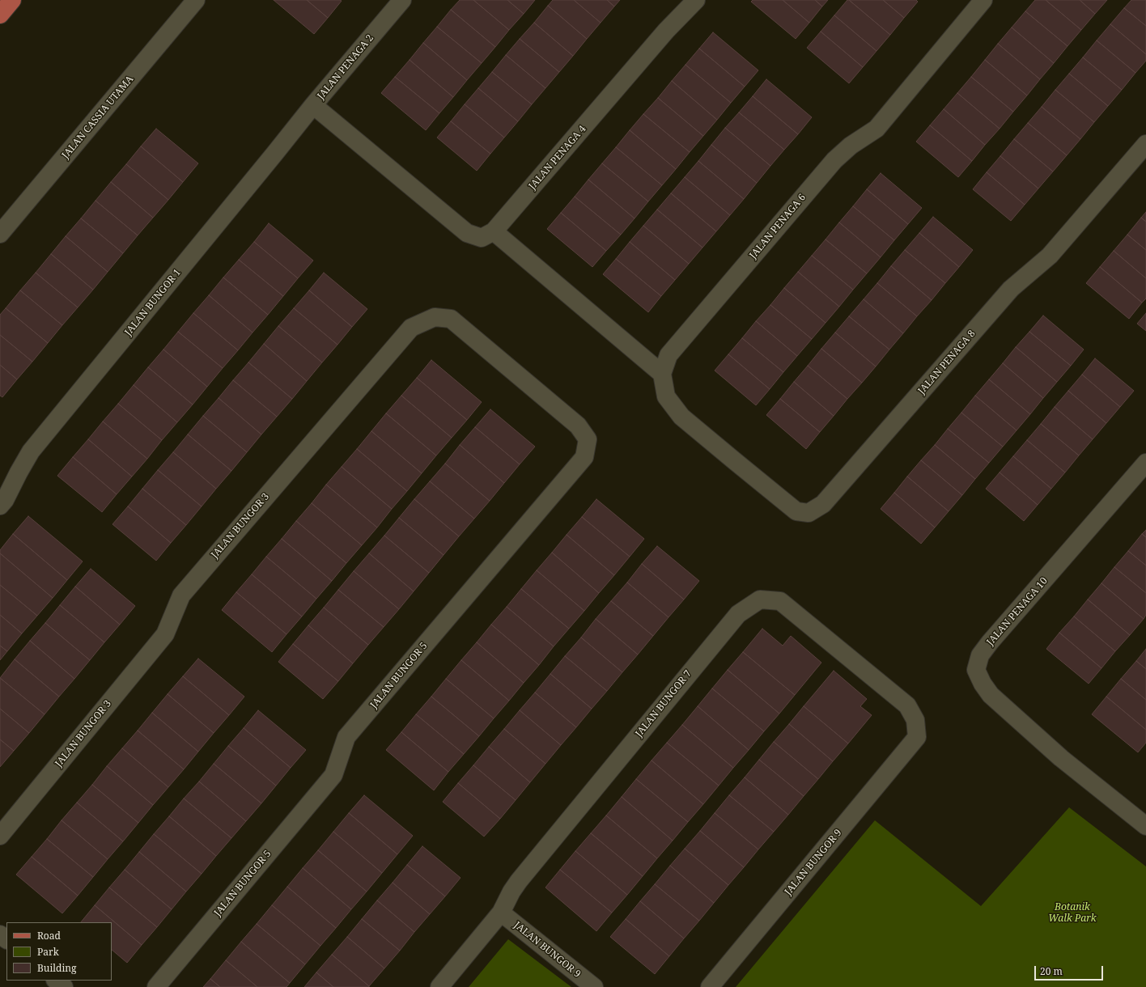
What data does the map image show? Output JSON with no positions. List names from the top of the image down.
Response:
{
  "streets": {
    "street": [
      "JALAN PENAGA 2",
      "JALAN CASSIA UTAMA",
      "JALAN PENAGA 4",
      "JALAN PENAGA 6",
      "JALAN BUNGOR 1",
      "JALAN PENAGA 8",
      "JALAN BUNGOR 3",
      "JALAN PENAGA 10",
      "JALAN BUNGOR 5",
      "JALAN BUNGOR 7",
      "JALAN BUNGOR 9"
    ]
  },
  "crossings": [
    ["JALAN PENAGA 2", "JALAN PENAGA 4"],
    ["JALAN PENAGA 2", "JALAN BUNGOR 1"],
    ["JALAN PENAGA 6", "JALAN PENAGA 8"],
    ["JALAN BUNGOR 3", "JALAN BUNGOR 5"],
    ["JALAN BUNGOR 7", "JALAN BUNGOR 9"]
  ],
  "parks": ["Botanik Walk Park"],
  "legend": ["Road", "Park", "Building"],
  "scale_bar": "20 m"
}
